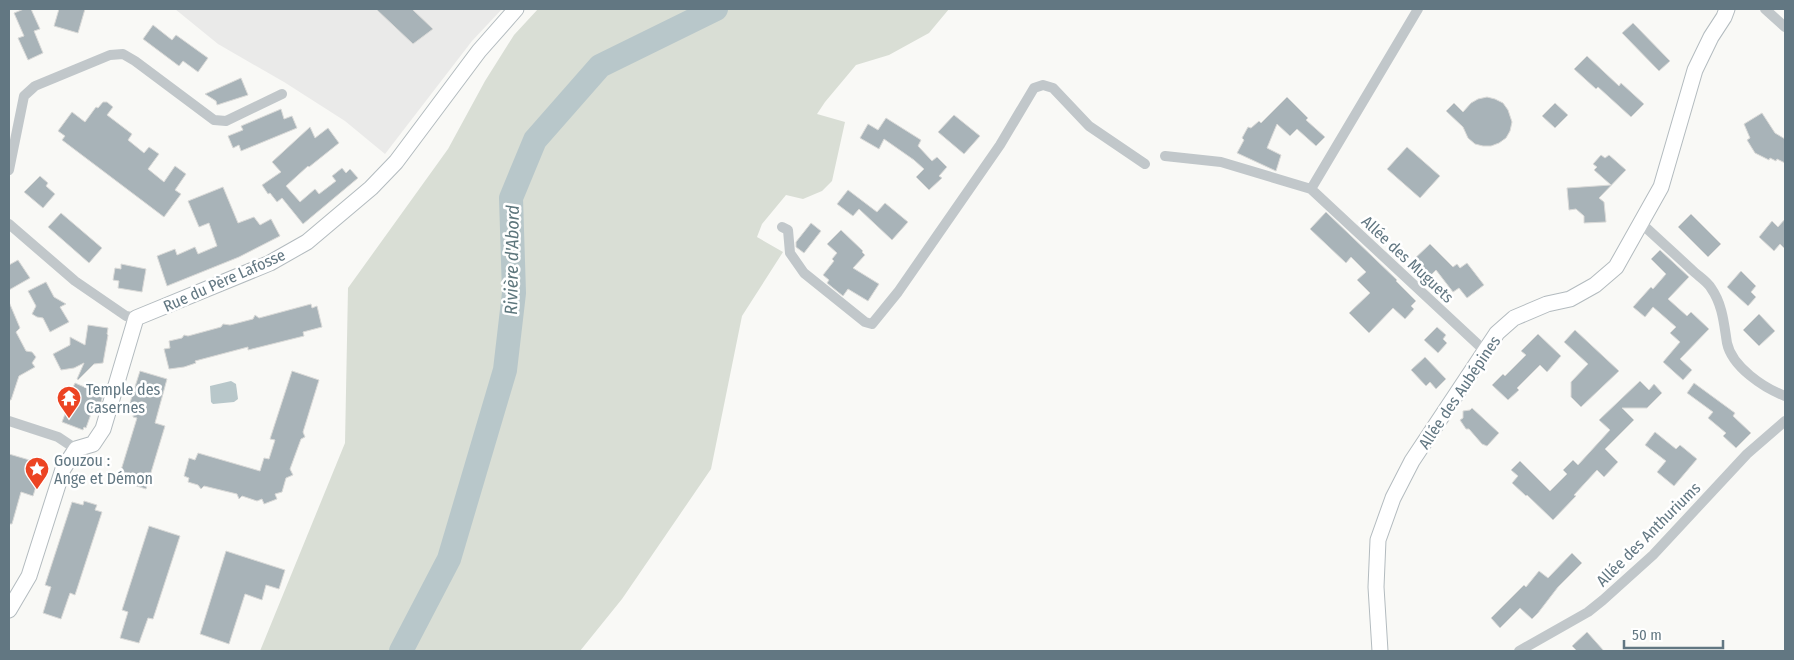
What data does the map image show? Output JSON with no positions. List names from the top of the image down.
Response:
{
  "streets": {
    "street": [
      "Allée des Muguets",
      "Rue du Père Lafosse",
      "Allée des Aubépines",
      "Allée des Anthuriums"
    ]
  },
  "crossings": [
    ["Allée des Muguets", "Allée des Aubépines"]
  ],
  "water": ["Rivière d'Abord"],
  "places": {
    "temple": ["Temple des Casernes"],
    "place": ["Gouzou : Ange et Démon"]
  },
  "scale_bar": "50 m"
}
